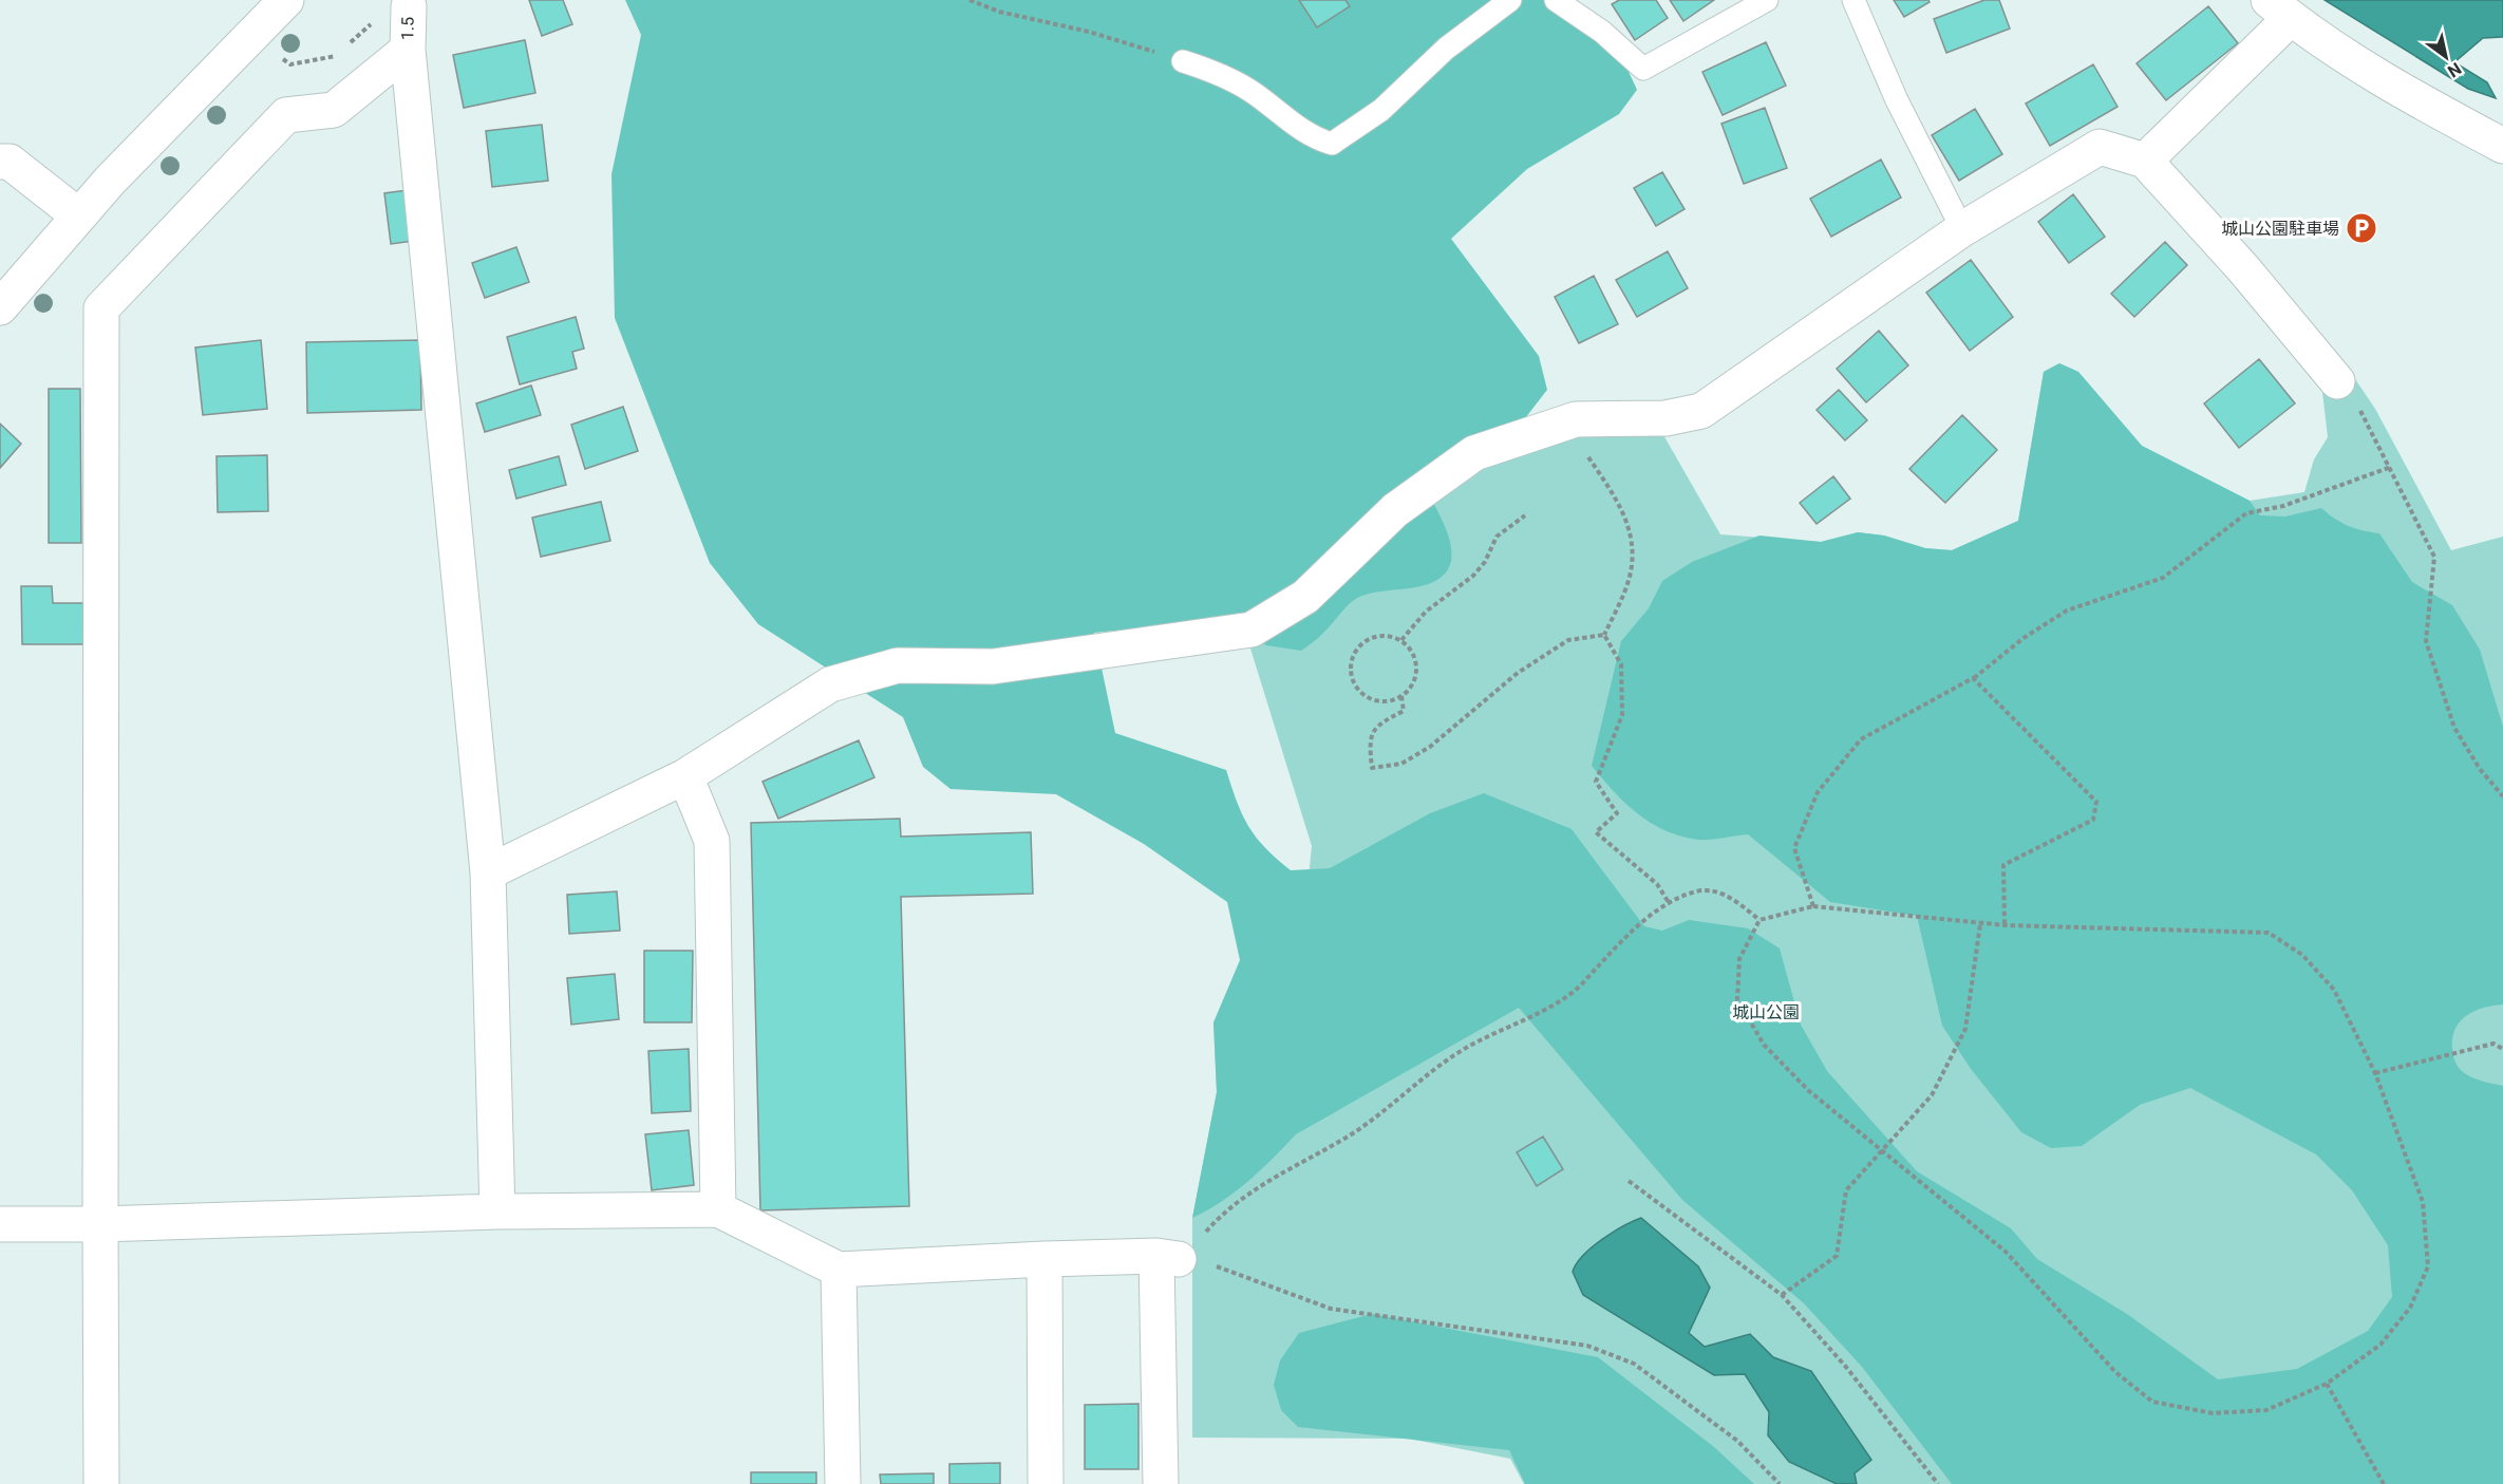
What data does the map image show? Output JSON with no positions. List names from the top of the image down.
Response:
{
  "streets": {
    "street": ["1.5"]
  },
  "parks": ["城山公園"],
  "places": {
    "parking": ["城山公園駐車場"]
  },
  "north": "bottom right"
}
